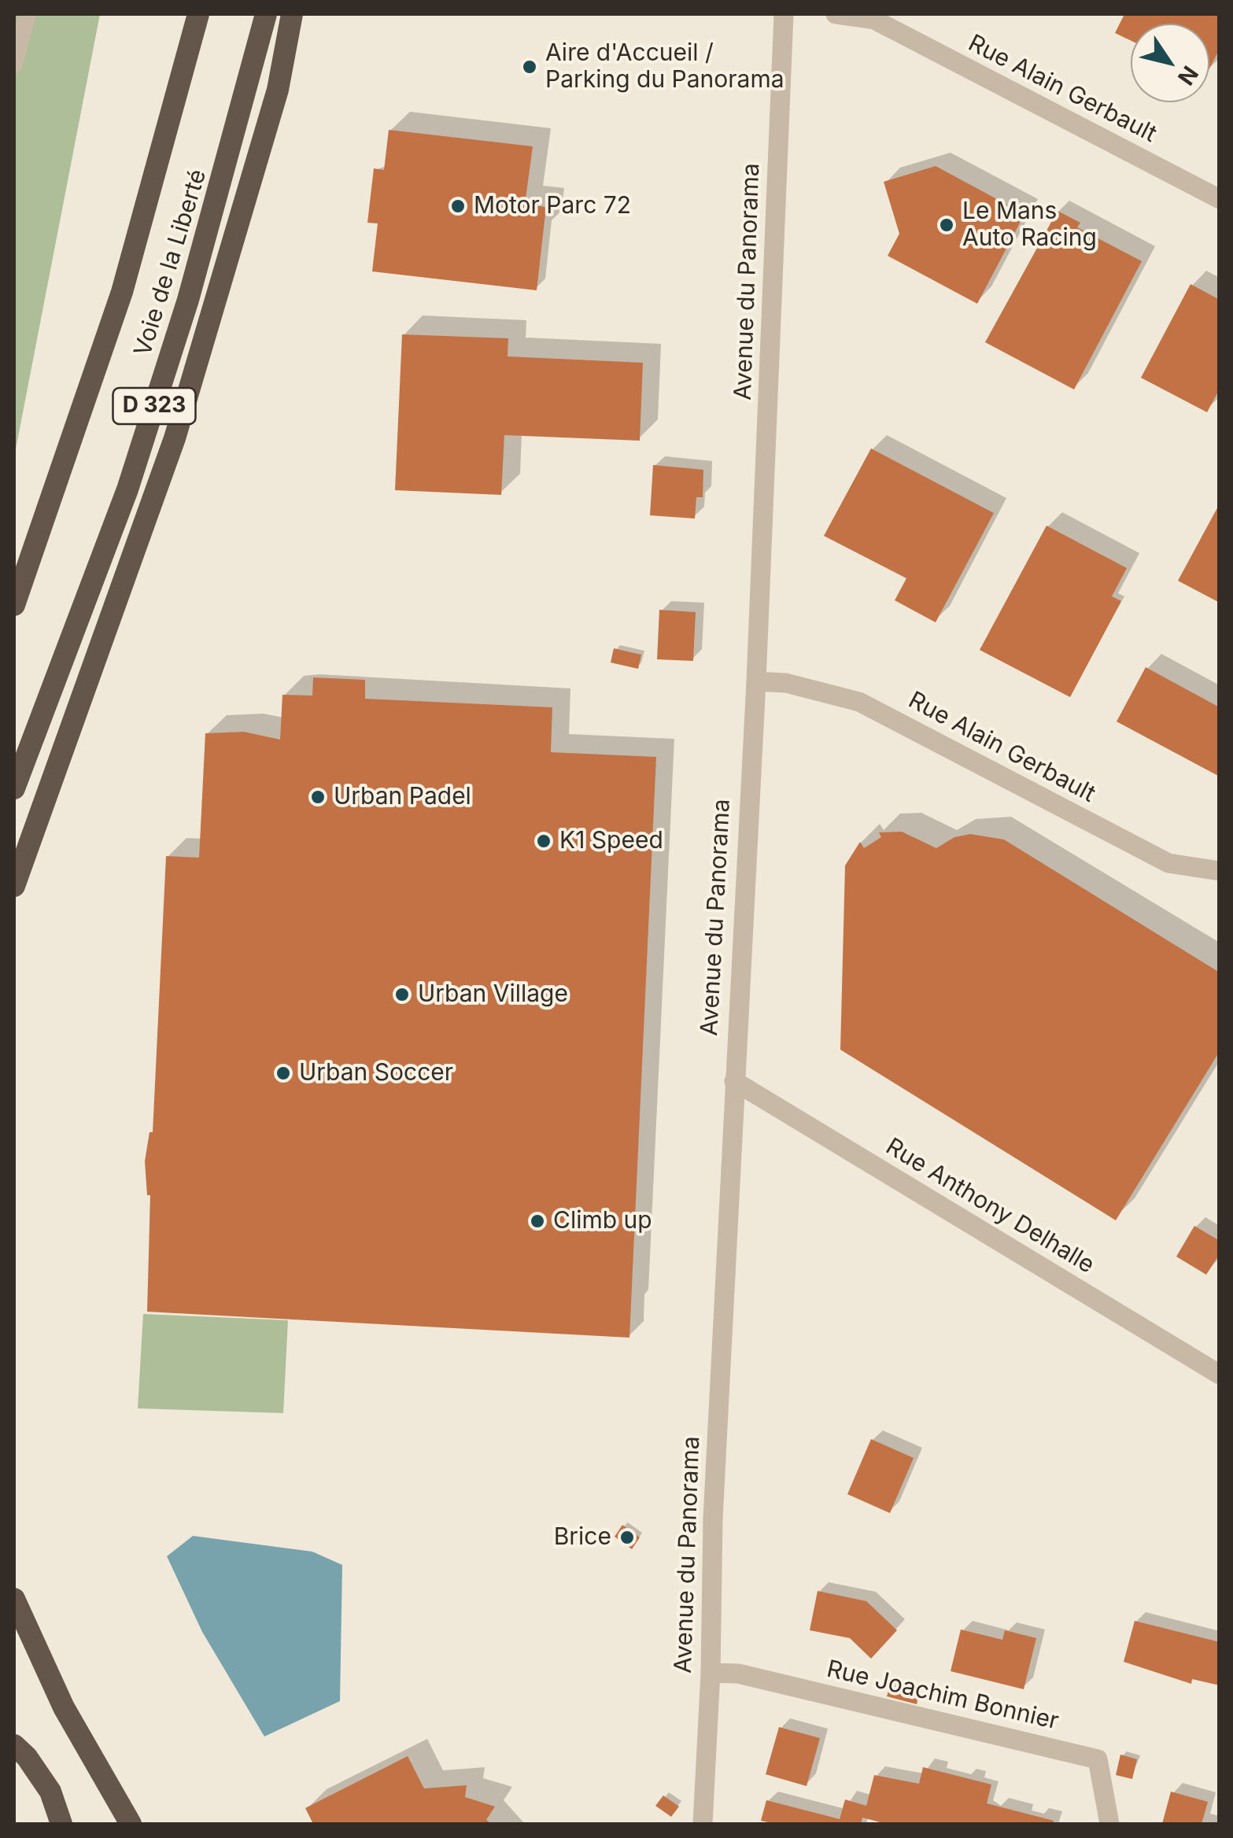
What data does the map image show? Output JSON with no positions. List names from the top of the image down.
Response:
{
  "streets": {
    "highway": ["Voie de la Liberté", "D 323"],
    "street": [
      "Rue Alain Gerbault",
      "Avenue du Panorama",
      "Rue Anthony Delhalle",
      "Rue Joachim Bonnier"
    ]
  },
  "crossings": [
    ["Rue Alain Gerbault", "Avenue du Panorama"],
    ["Avenue du Panorama", "Rue Anthony Delhalle"],
    ["Avenue du Panorama", "Rue Joachim Bonnier"]
  ],
  "places": [
    "Aire d'Accueil / Parking du Panorama",
    "Motor Parc 72",
    "Le Mans Auto Racing",
    "Urban Padel",
    "K1 Speed",
    "Urban Village",
    "Urban Soccer",
    "Climb up",
    "Brice"
  ],
  "north": "bottom right"
}
